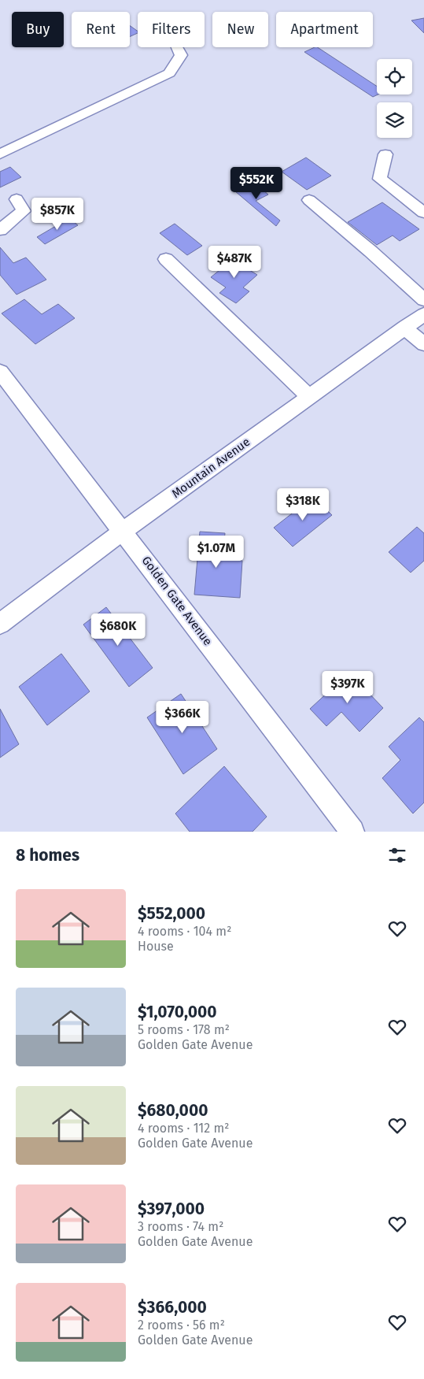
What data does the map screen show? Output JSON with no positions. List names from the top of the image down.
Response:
{
  "streets": {
    "street": ["Mountain Avenue", "Golden Gate Avenue"]
  },
  "crossings": [
    ["Mountain Avenue", "Golden Gate Avenue"]
  ],
  "page": {
    "chip": [
      "Buy",
      "Rent",
      "Filters",
      "New",
      "Apartment"
    ],
    "price": [
      "$552K",
      "$857K",
      "$487K",
      "$318K",
      "$1.07M",
      "$680K",
      "$397K",
      "$366K"
    ],
    "heading": "8 homes",
    "list": [
      {
        "name": "$552,000",
        "note": "4 rooms · 104 m² · House"
      },
      {
        "name": "$1,070,000",
        "note": "5 rooms · 178 m² · Golden Gate Avenue"
      },
      {
        "name": "$680,000",
        "note": "4 rooms · 112 m² · Golden Gate Avenue"
      },
      {
        "name": "$397,000",
        "note": "3 rooms · 74 m² · Golden Gate Avenue"
      },
      {
        "name": "$366,000",
        "note": "2 rooms · 56 m² · Golden Gate Avenue"
      }
    ]
  }
}
